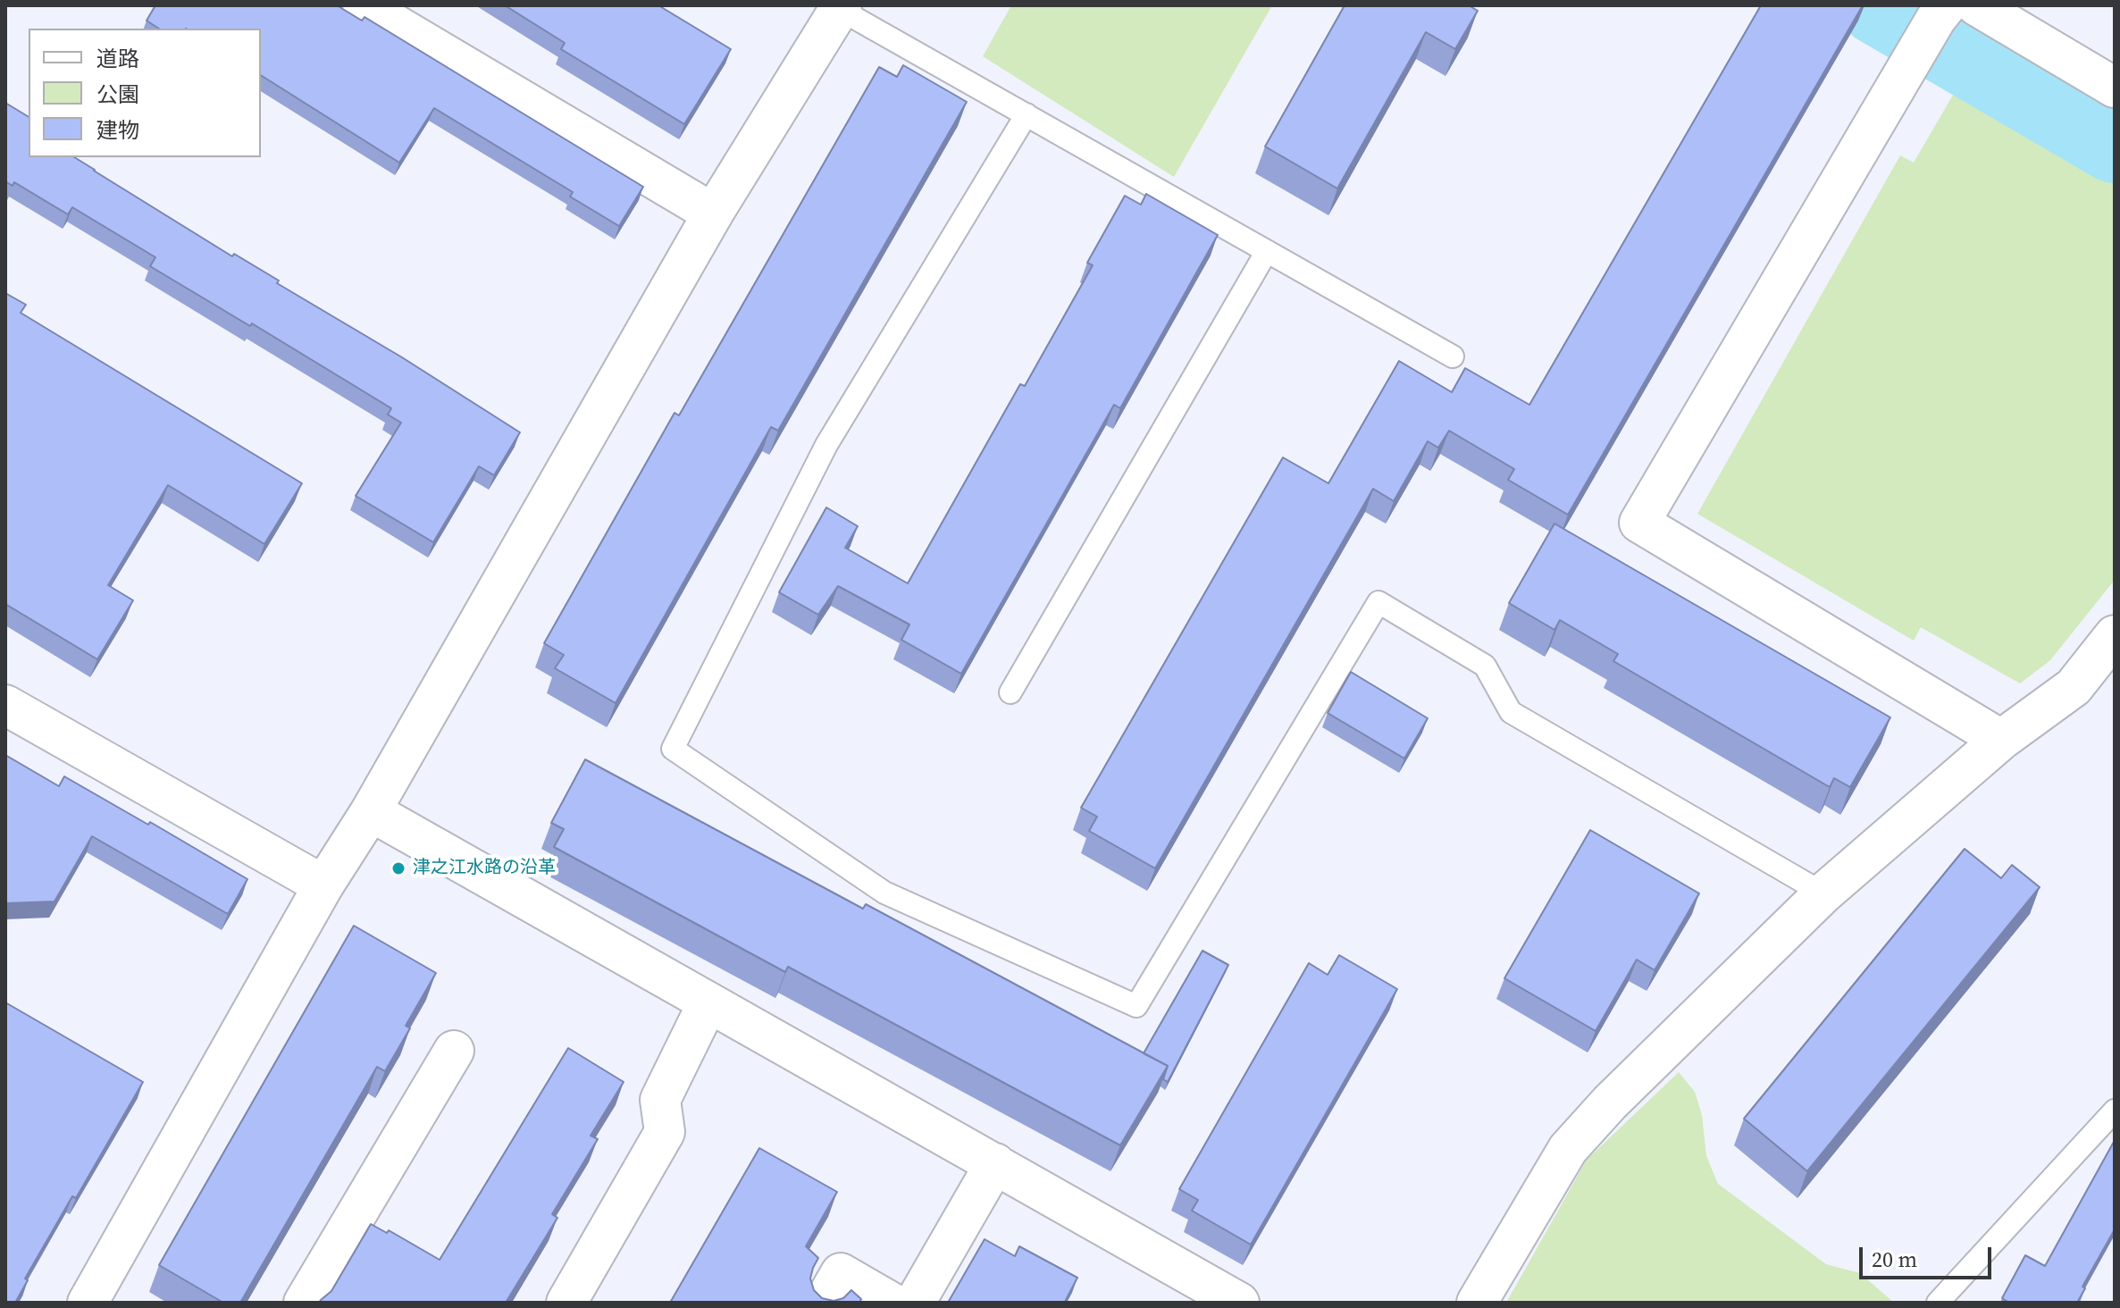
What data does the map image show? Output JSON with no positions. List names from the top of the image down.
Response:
{
  "places": ["津之江水路の沿革"],
  "legend": ["道路", "公園", "建物"],
  "scale_bar": "20 m"
}
